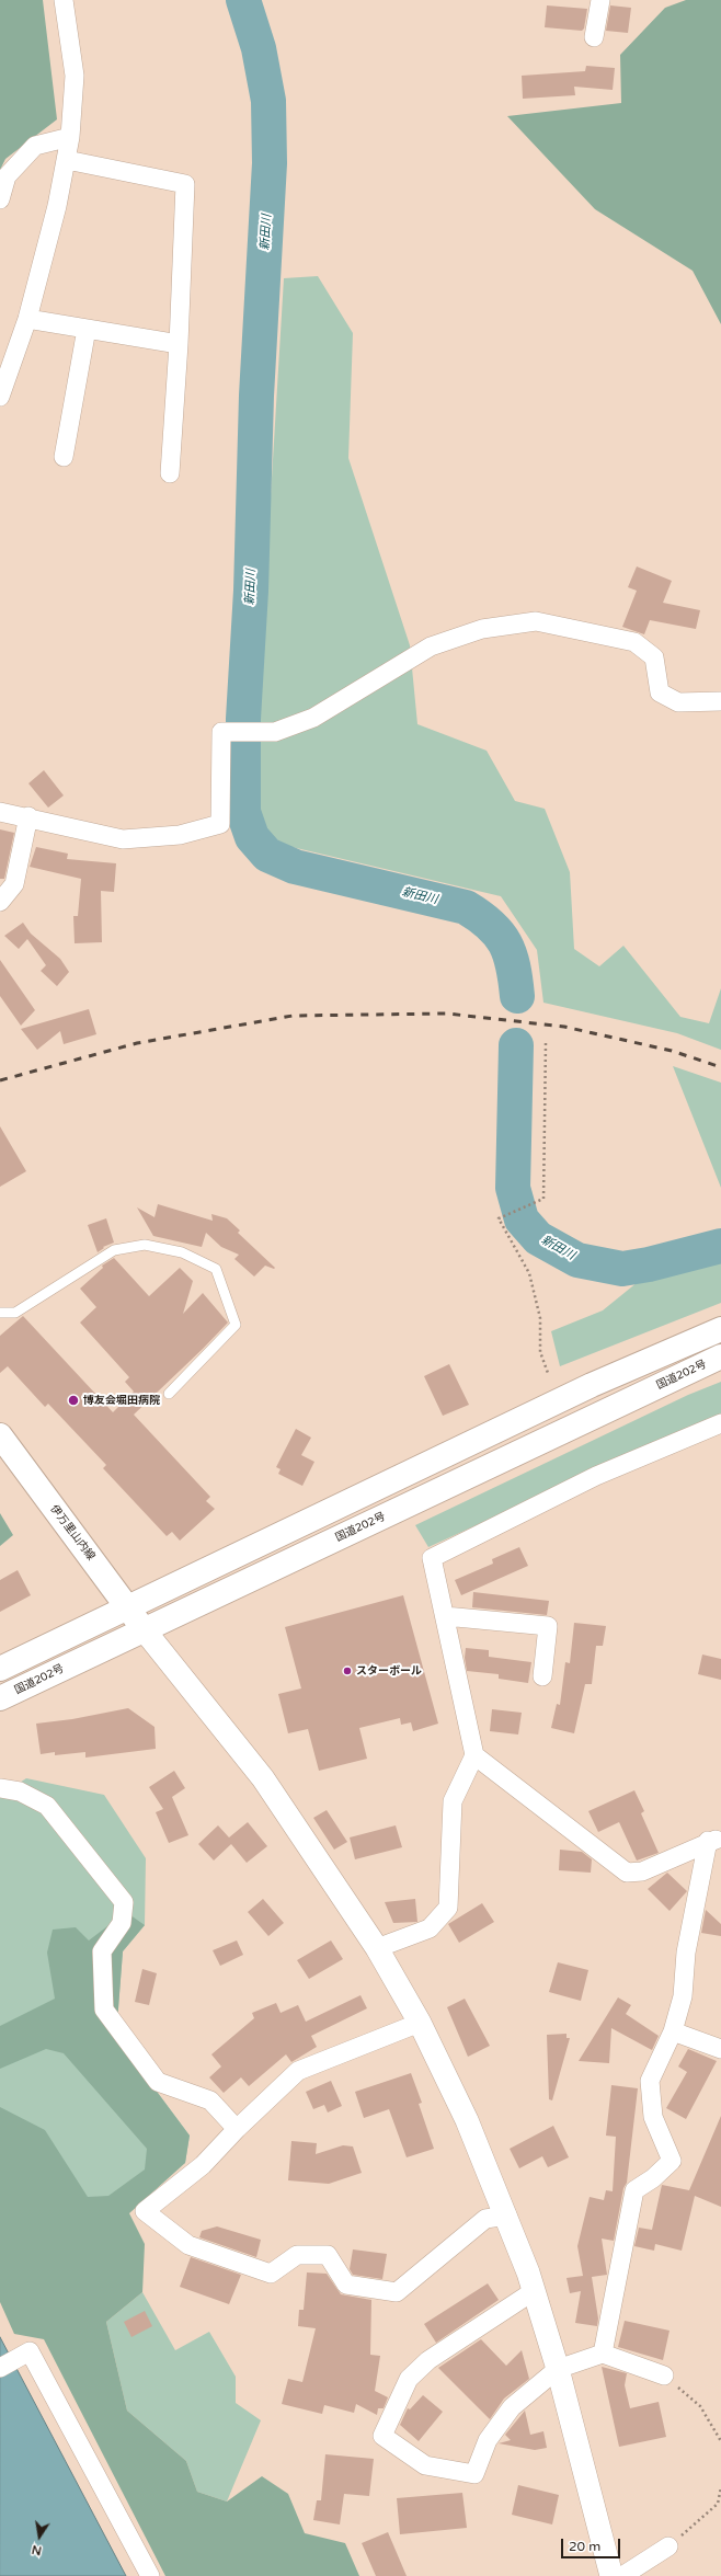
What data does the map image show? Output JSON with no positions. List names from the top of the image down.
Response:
{
  "streets": {
    "main road": ["国道202号", "伊万里山内線"]
  },
  "crossings": [
    ["国道202号", "伊万里山内線"]
  ],
  "water": ["新田川"],
  "places": ["博友会堀田病院", "スターボール"],
  "scale_bar": "20 m",
  "north": "bottom"
}
